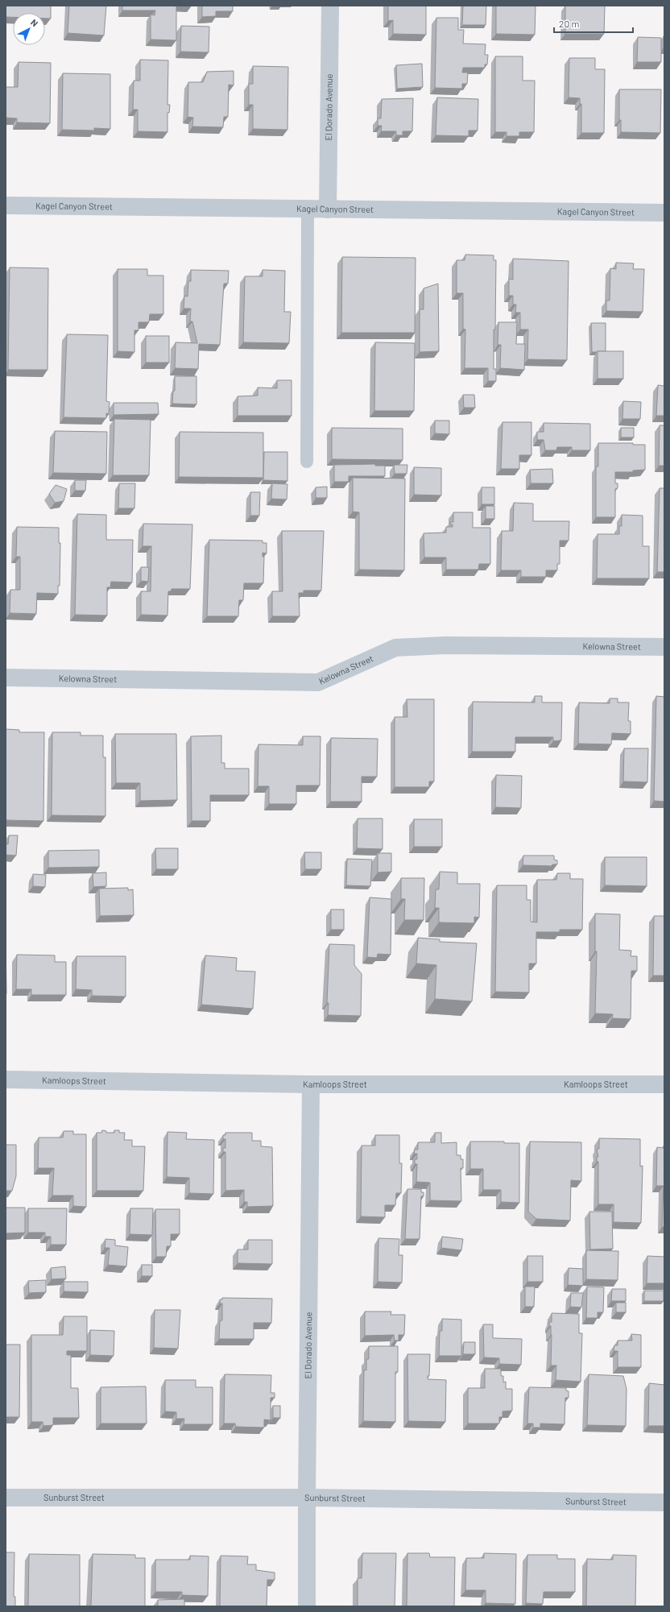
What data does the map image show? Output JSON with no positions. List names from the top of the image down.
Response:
{
  "streets": {
    "street": [
      "El Dorado Avenue",
      "Kagel Canyon Street",
      "Kelowna Street",
      "Kamloops Street",
      "Sunburst Street"
    ]
  },
  "crossings": [
    ["El Dorado Avenue", "Kagel Canyon Street"],
    ["El Dorado Avenue", "Kamloops Street"],
    ["El Dorado Avenue", "Sunburst Street"]
  ],
  "scale_bar": "20 m",
  "north": "top right"
}
